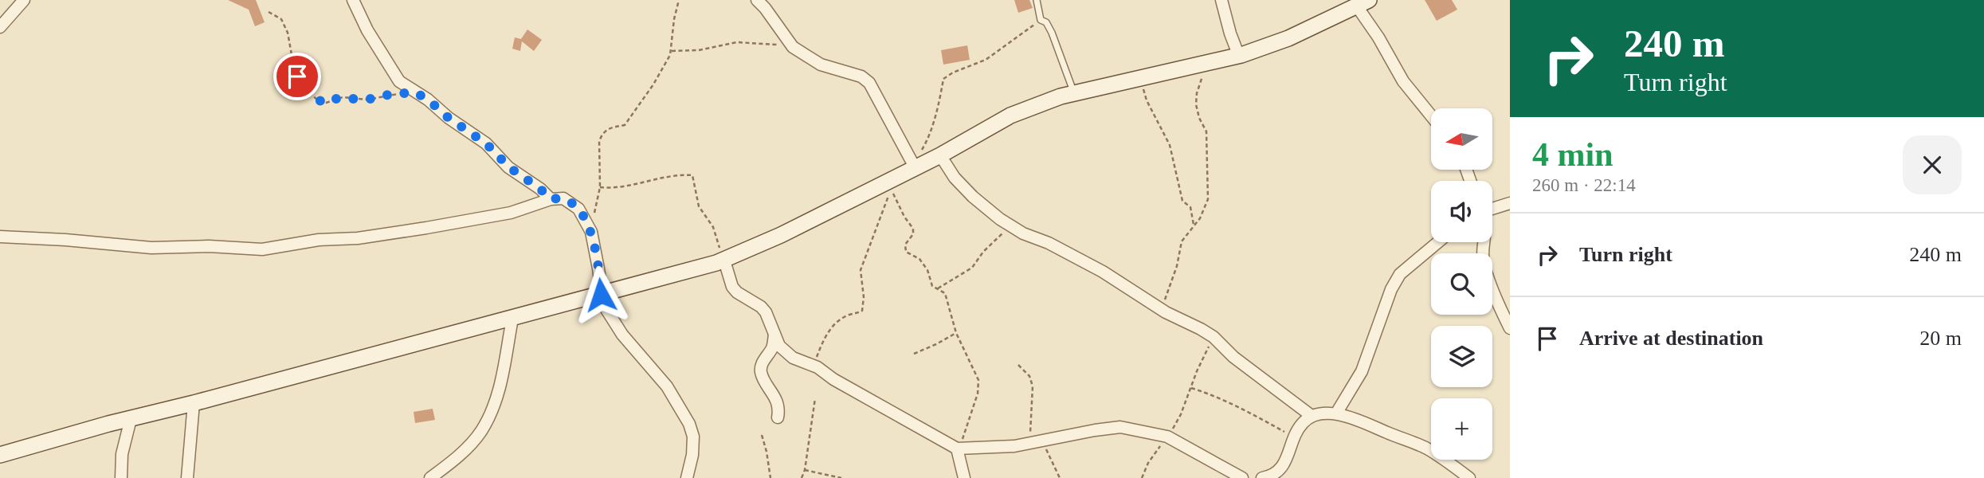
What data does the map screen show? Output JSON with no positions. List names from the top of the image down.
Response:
{
  "north": "left",
  "page": {
    "turn": ["240 m", "Turn right"],
    "map_buttons": "+",
    "heading": ["4 min", "260 m · 22:14"],
    "list": [
      {
        "name": "Turn right",
        "value": "240 m"
      },
      {
        "name": "Arrive at destination",
        "value": "20 m"
      }
    ]
  }
}
